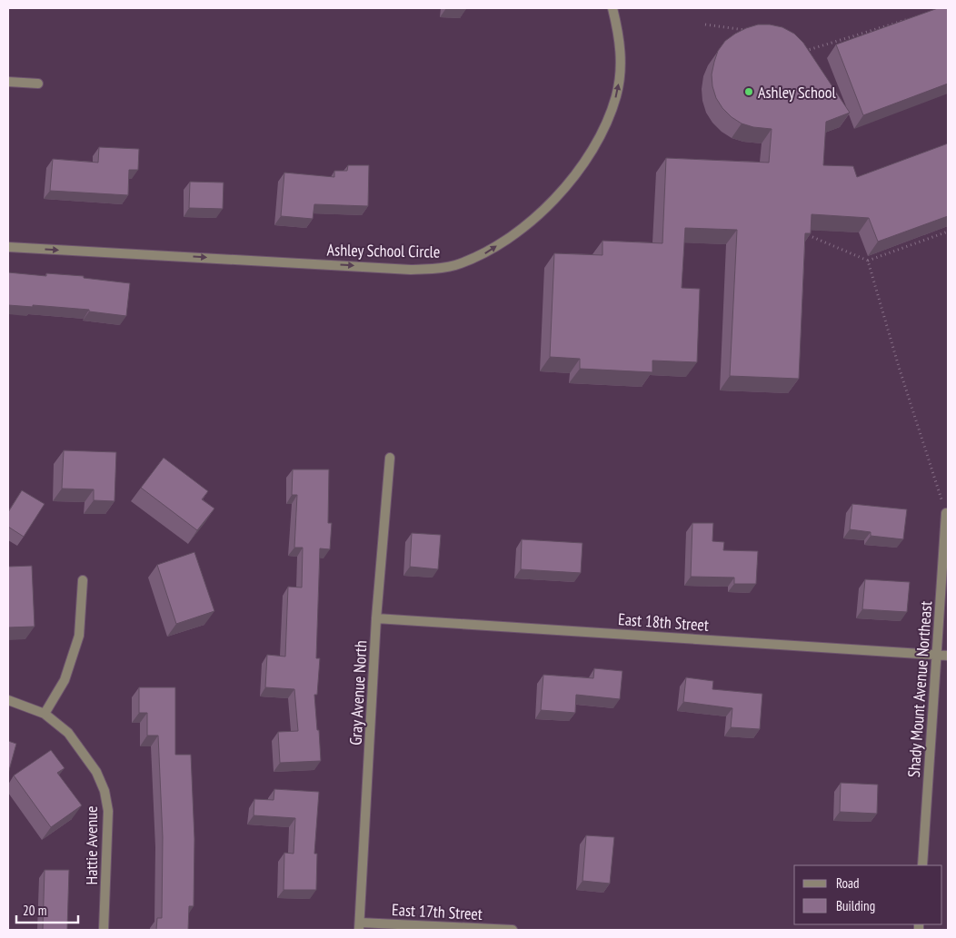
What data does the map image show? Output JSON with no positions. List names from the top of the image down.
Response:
{
  "streets": {
    "street": [
      "Ashley School Circle",
      "East 18th Street",
      "Shady Mount Avenue Northeast",
      "Gray Avenue North",
      "Hattie Avenue",
      "East 17th Street"
    ]
  },
  "crossings": [
    ["East 18th Street", "Shady Mount Avenue Northeast"],
    ["East 18th Street", "Gray Avenue North"],
    ["Gray Avenue North", "East 17th Street"]
  ],
  "one_way": ["Ashley School Circle"],
  "places": ["Ashley School"],
  "legend": ["Road", "Building"],
  "scale_bar": "20 m"
}
